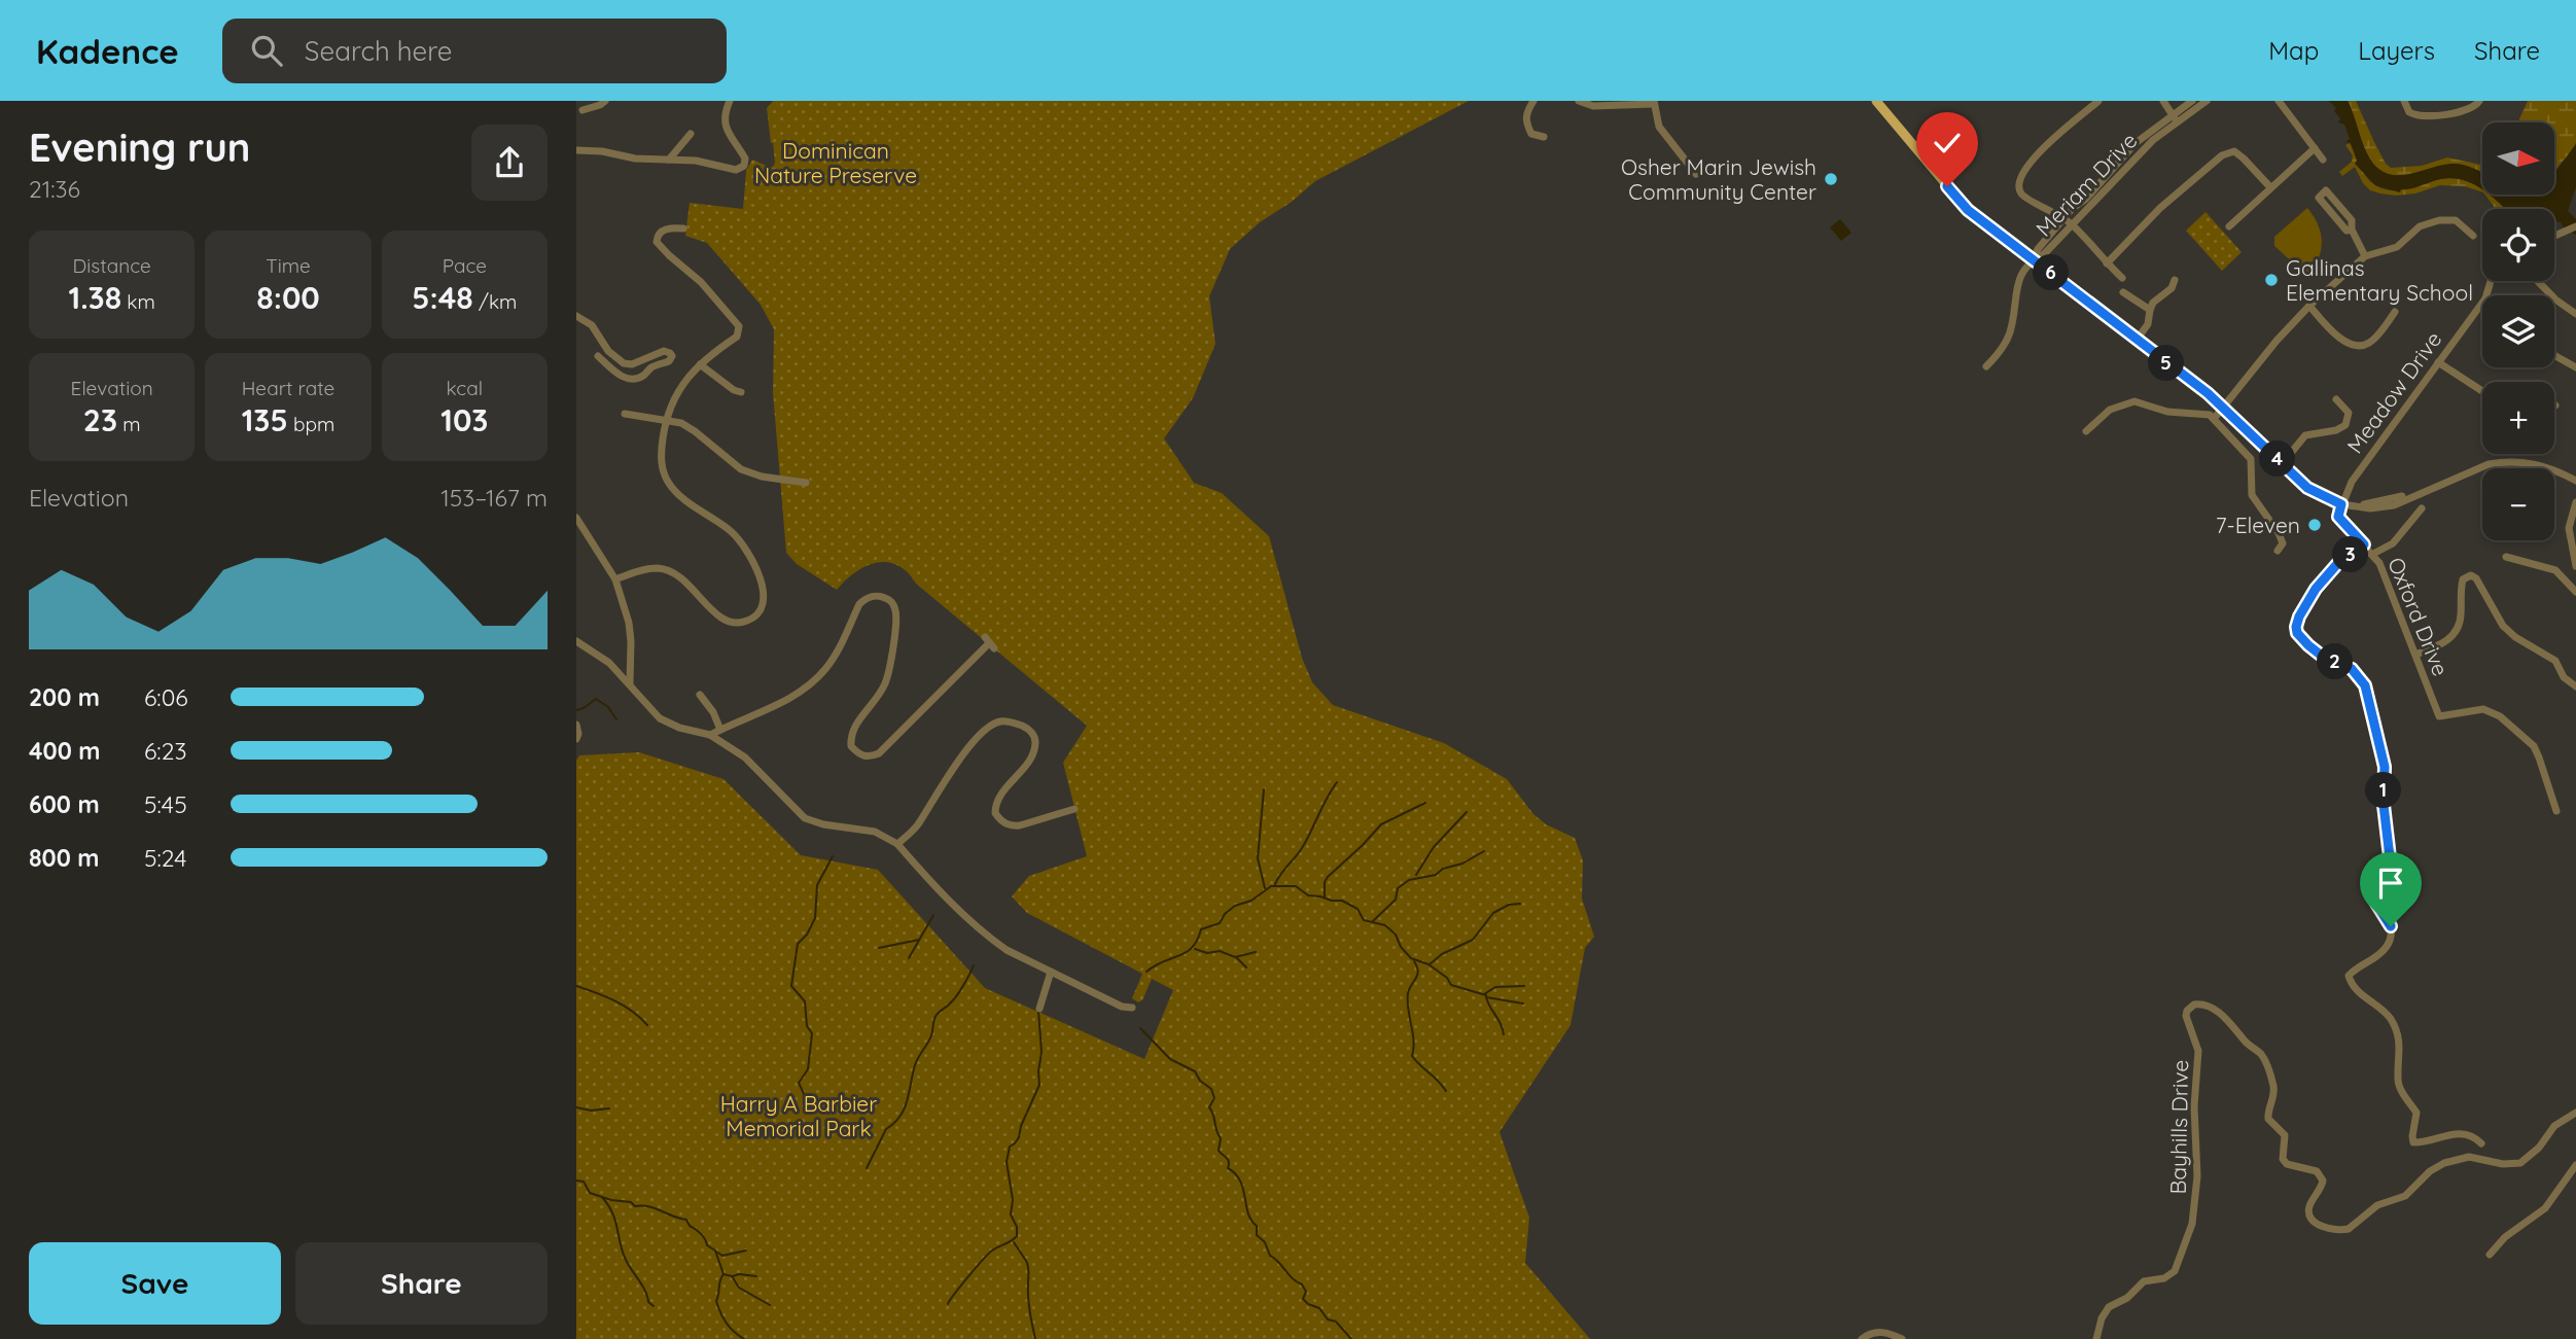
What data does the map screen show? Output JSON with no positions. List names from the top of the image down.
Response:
{
  "streets": {
    "street": [
      "Meriam Drive",
      "Meadow Drive",
      "Oxford Drive",
      "Bayhills Drive"
    ]
  },
  "crossings": [
    ["Meadow Drive", "Oxford Drive"]
  ],
  "parks": ["Dominican Nature Preserve", "Harry A Barbier Memorial Park"],
  "places": ["Osher Marin Jewish Community Center", "Gallinas Elementary School", "7-Eleven"],
  "north": "right",
  "page": {
    "header": "Kadence",
    "search": "Search here",
    "nav": ["Map", "Layers", "Share"],
    "heading": ["Evening run", "21:36"],
    "map_buttons": ["+", "−"],
    "stats": [
      ["Distance", "1.38 km"],
      ["Time", "8:00"],
      ["Pace", "5:48 /km"],
      ["Elevation", "23 m"],
      ["Heart rate", "135 bpm"],
      ["kcal", "103"]
    ],
    "pins": [
      "6",
      "5",
      "4",
      "3",
      "2",
      "1"
    ],
    "chart": ["Elevation", "153–167 m"],
    "list": [
      {
        "name": "200 m",
        "note": "6:06"
      },
      {
        "name": "400 m",
        "note": "6:23"
      },
      {
        "name": "600 m",
        "note": "5:45"
      },
      {
        "name": "800 m",
        "note": "5:24"
      }
    ],
    "buttons": ["Save", "Share"]
  }
}
